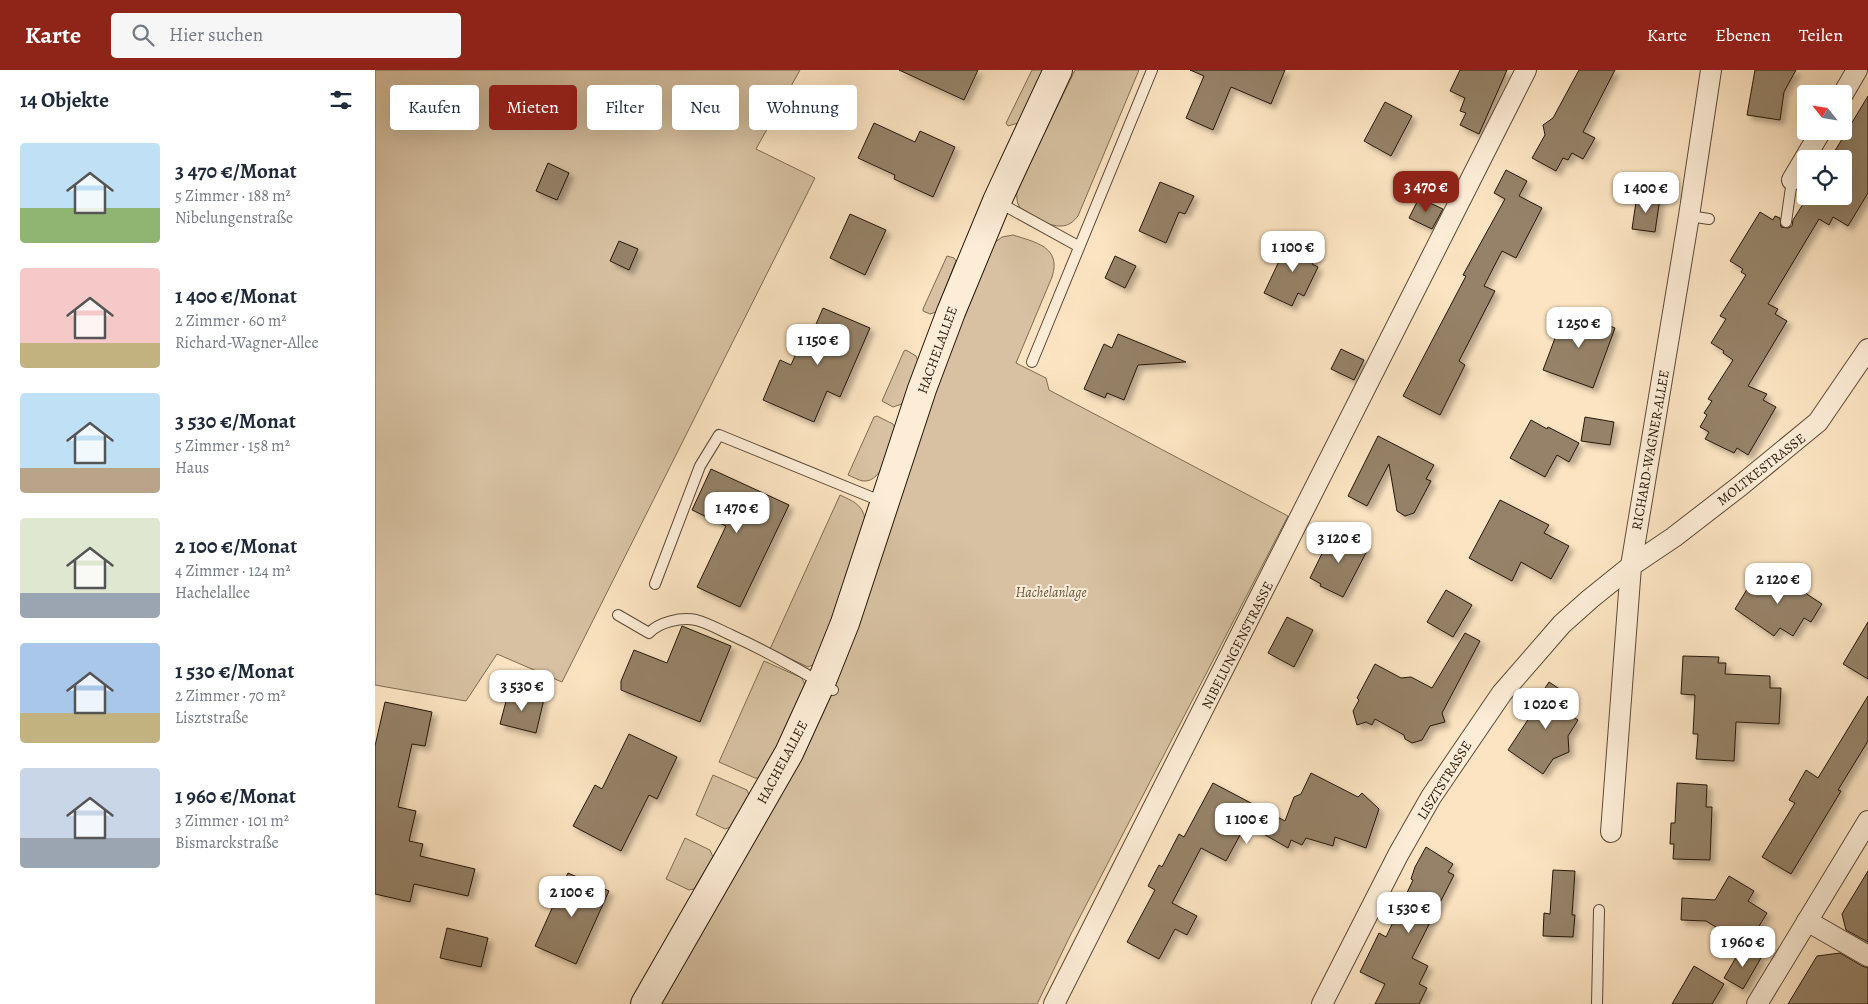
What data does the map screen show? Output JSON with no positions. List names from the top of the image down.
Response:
{
  "streets": {
    "street": [
      "HACHELALLEE",
      "RICHARD-WAGNER-ALLEE",
      "MOLTKESTRASSE",
      "NIBELUNGENSTRASSE",
      "LISZTSTRASSE"
    ]
  },
  "crossings": [
    ["RICHARD-WAGNER-ALLEE", "MOLTKESTRASSE"],
    ["RICHARD-WAGNER-ALLEE", "LISZTSTRASSE"],
    ["MOLTKESTRASSE", "LISZTSTRASSE"]
  ],
  "parks": ["Hachelanlage"],
  "north": "top left",
  "page": {
    "header": "Karte",
    "search": "Hier suchen",
    "nav": ["Karte", "Ebenen", "Teilen"],
    "heading": "14 Objekte",
    "chip": [
      "Kaufen",
      "Mieten",
      "Filter",
      "Neu",
      "Wohnung"
    ],
    "list": [
      {
        "name": "3 470 €/Monat",
        "note": "5 Zimmer · 188 m² · Nibelungenstraße"
      },
      {
        "name": "1 400 €/Monat",
        "note": "2 Zimmer · 60 m² · Richard-Wagner-Allee"
      },
      {
        "name": "3 530 €/Monat",
        "note": "5 Zimmer · 158 m² · Haus"
      },
      {
        "name": "2 100 €/Monat",
        "note": "4 Zimmer · 124 m² · Hachelallee"
      },
      {
        "name": "1 530 €/Monat",
        "note": "2 Zimmer · 70 m² · Lisztstraße"
      },
      {
        "name": "1 960 €/Monat",
        "note": "3 Zimmer · 101 m² · Bismarckstraße"
      }
    ],
    "price": [
      "3 470 €",
      "1 400 €",
      "1 100 €",
      "1 250 €",
      "1 150 €",
      "1 470 €",
      "3 120 €",
      "2 120 €",
      "3 530 €",
      "1 020 €",
      "1 100 €",
      "2 100 €",
      "1 530 €",
      "1 960 €"
    ]
  }
}
